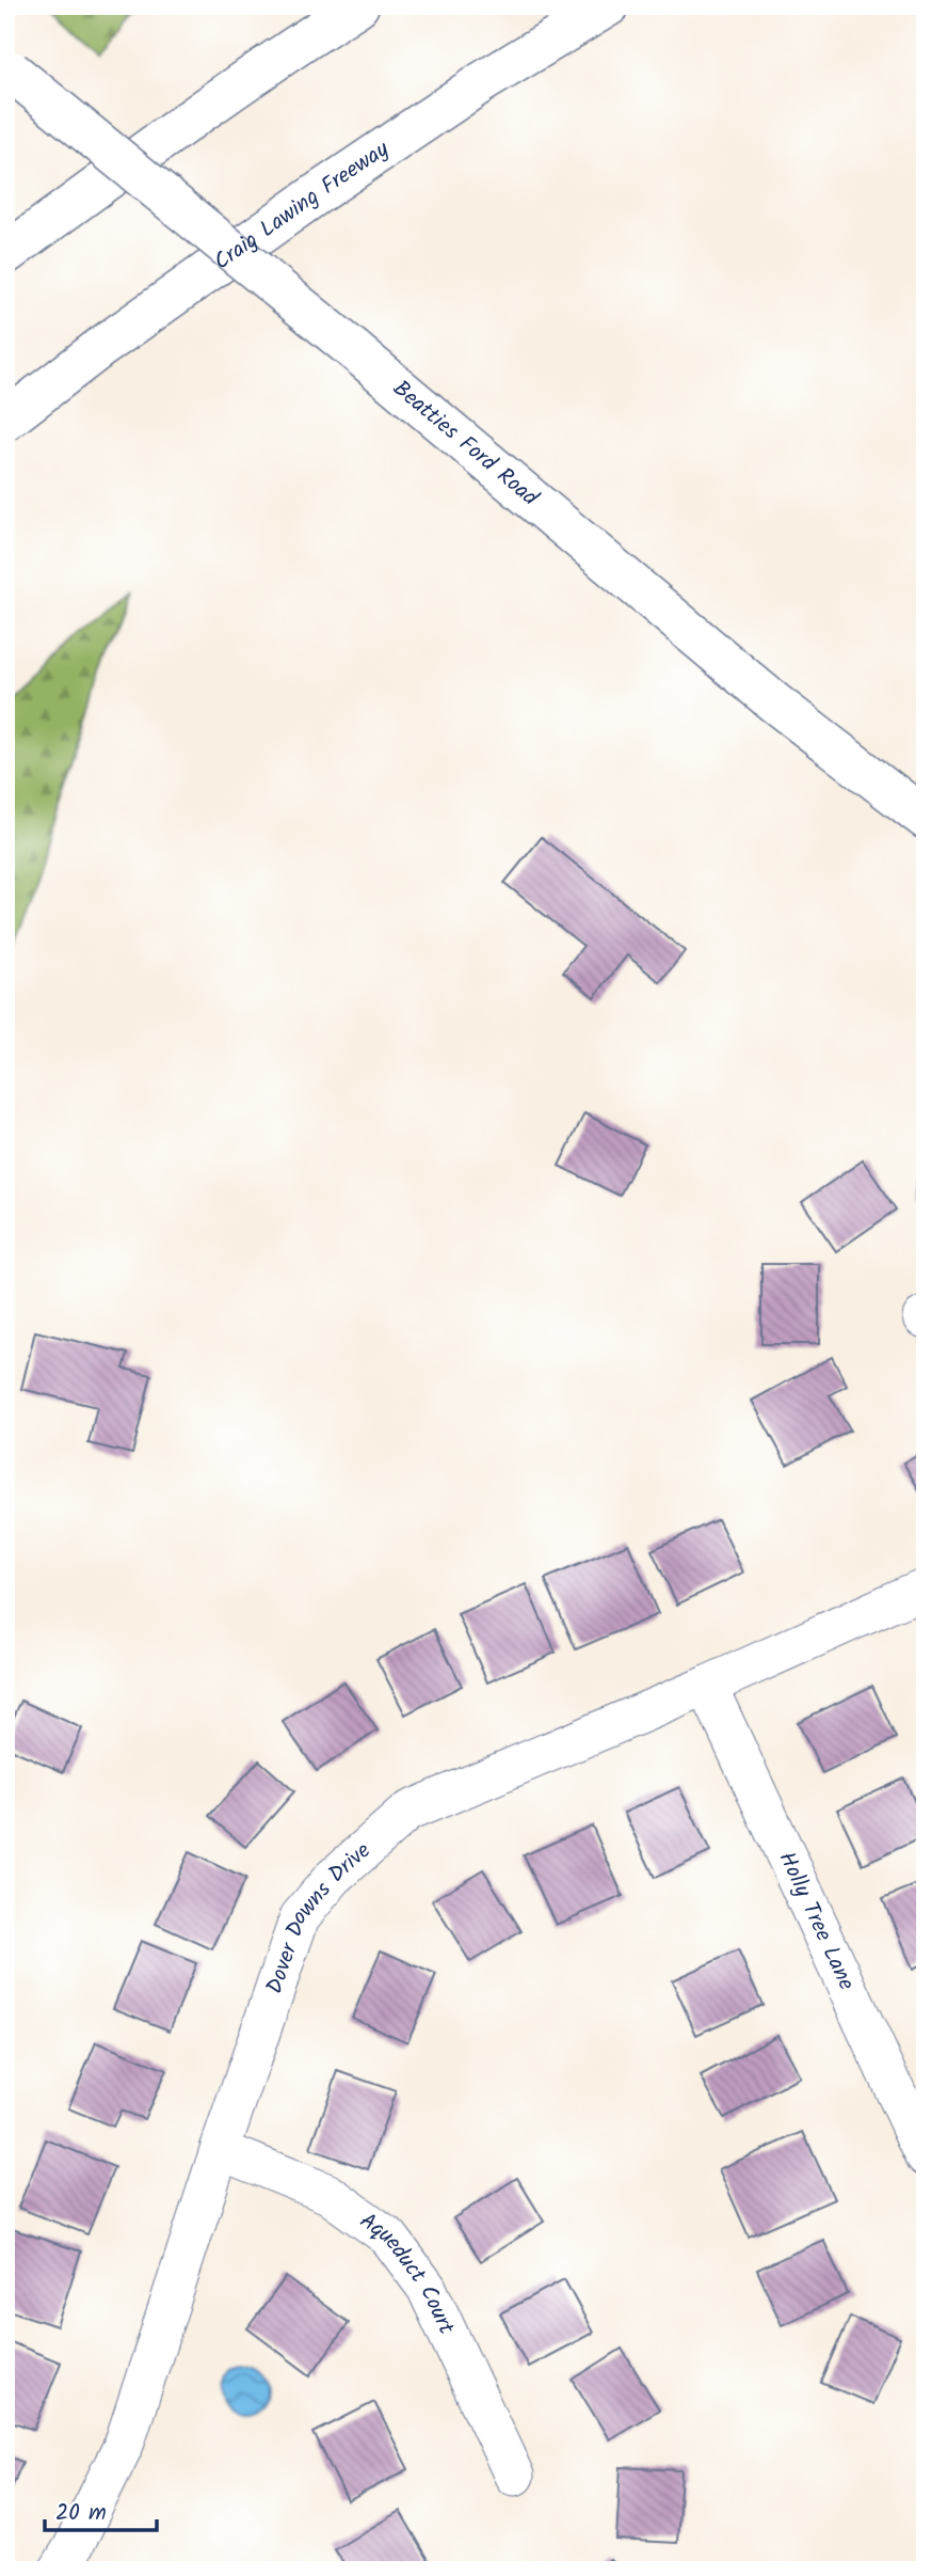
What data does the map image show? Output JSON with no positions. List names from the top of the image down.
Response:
{
  "streets": {
    "main road": ["Craig Lawing Freeway", "Beatties Ford Road"],
    "street": ["Holly Tree Lane", "Dover Downs Drive", "Aqueduct Court"]
  },
  "crossings": [
    ["Holly Tree Lane", "Dover Downs Drive"],
    ["Dover Downs Drive", "Aqueduct Court"]
  ],
  "scale_bar": "20 m"
}
